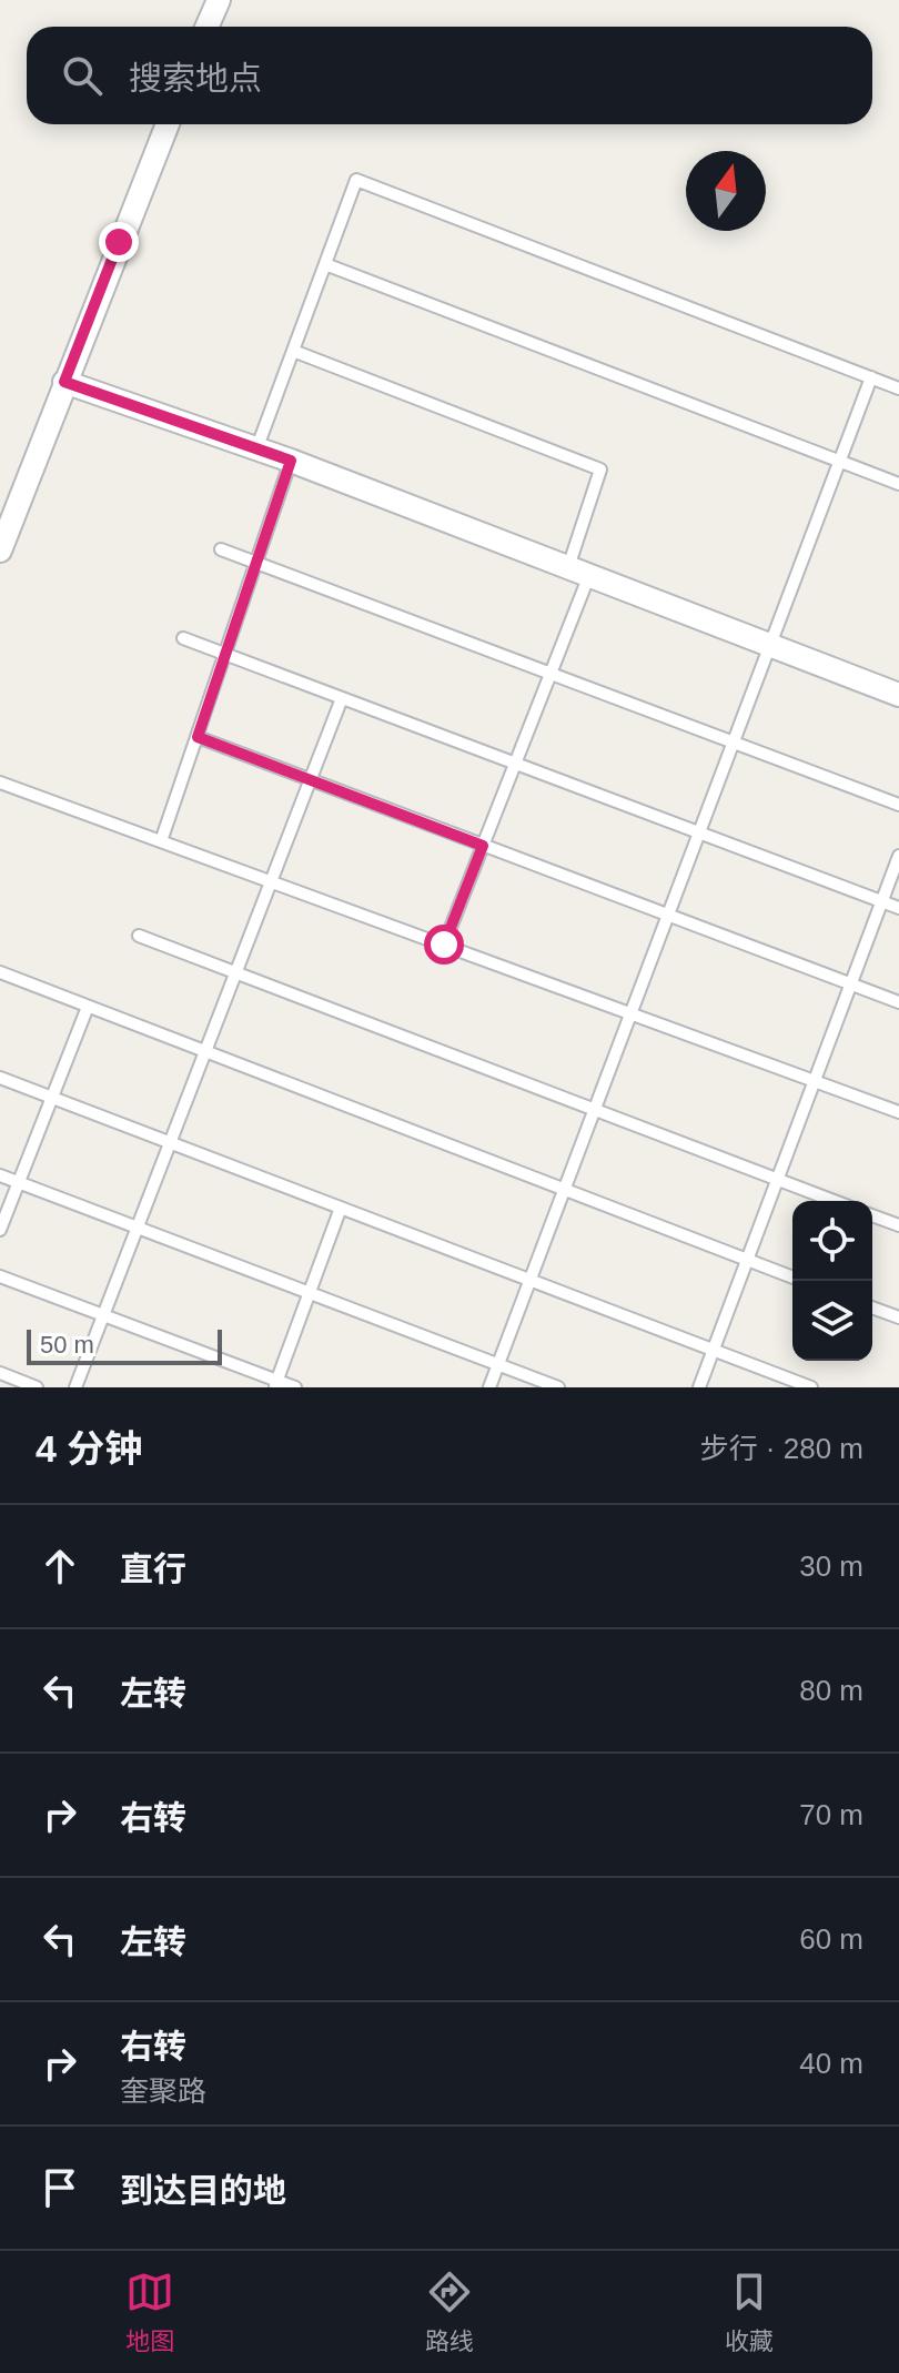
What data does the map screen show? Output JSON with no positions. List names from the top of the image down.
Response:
{
  "scale_bar": "50 m",
  "north": "top",
  "page": {
    "search": "搜索地点",
    "scale": "50 m",
    "heading": ["4 分钟", "步行 · 280 m"],
    "list": [
      ["直行", "30 m"],
      ["左转", "80 m"],
      ["右转", "70 m"],
      ["左转", "60 m"],
      ["右转", "奎聚路", "40 m"],
      "到达目的地"
    ],
    "nav": ["地图", "路线", "收藏"]
  }
}
